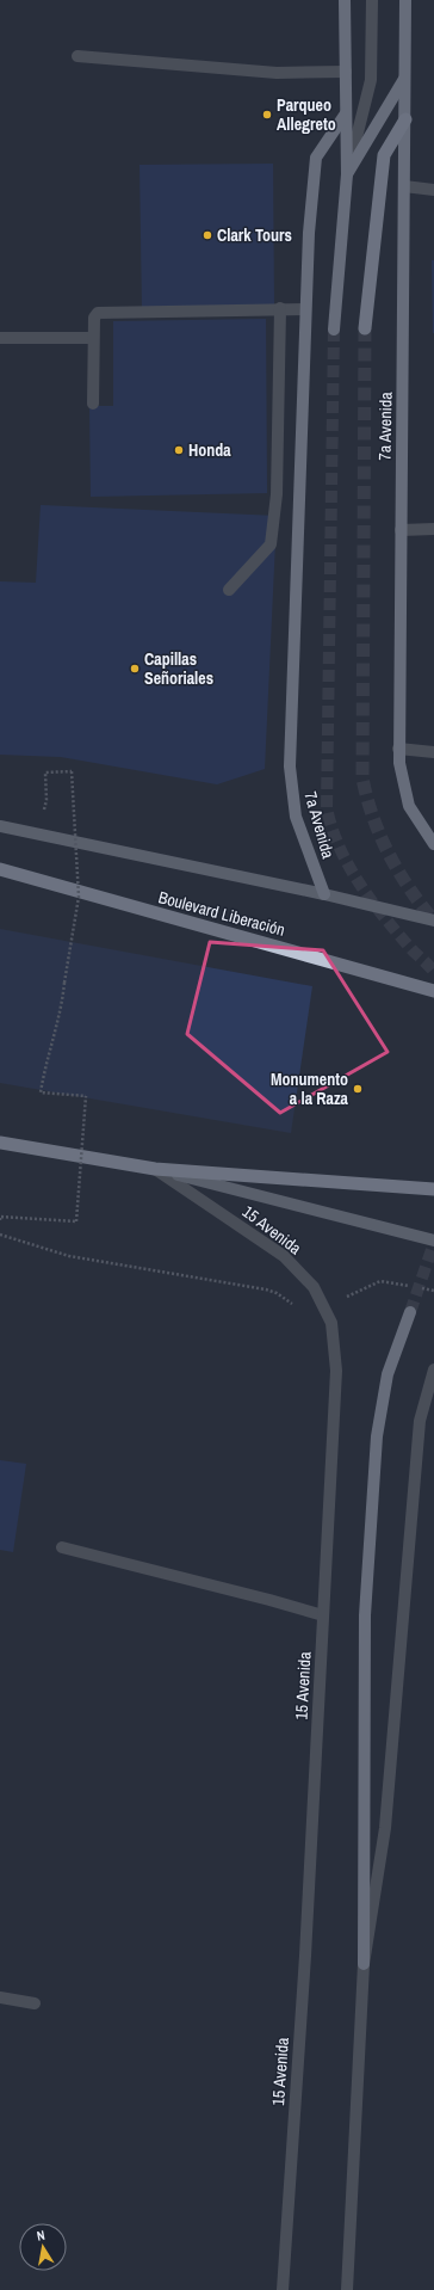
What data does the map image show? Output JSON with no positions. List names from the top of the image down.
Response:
{
  "streets": {
    "highway": ["Boulevard Liberación"],
    "main road": ["7a Avenida"],
    "street": ["15 Avenida"]
  },
  "places": [
    "Parqueo Allegreto",
    "Clark Tours",
    "Honda",
    "Capillas Señoriales",
    "Monumento a la Raza"
  ],
  "north": "top"
}
